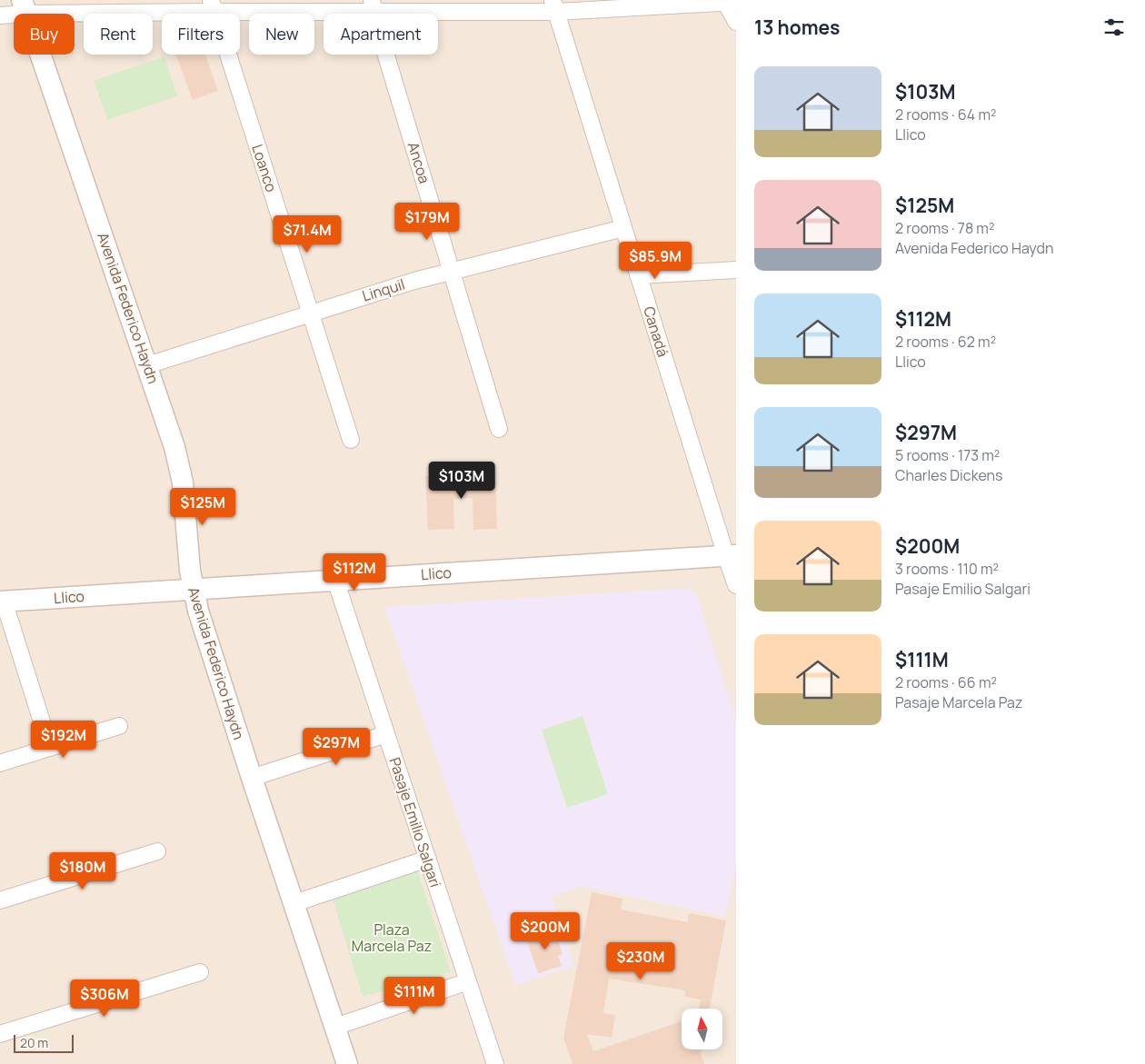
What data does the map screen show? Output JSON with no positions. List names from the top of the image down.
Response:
{
  "streets": {
    "street": [
      "Ancoa",
      "Loanco",
      "Linquil",
      "Avenida Federico Haydn",
      "Canadá",
      "Llico",
      "Pasaje Emilio Salgari"
    ]
  },
  "crossings": [
    ["Ancoa", "Linquil"],
    ["Loanco", "Linquil"],
    ["Linquil", "Avenida Federico Haydn"],
    ["Linquil", "Canadá"],
    ["Avenida Federico Haydn", "Llico"],
    ["Canadá", "Llico"],
    ["Llico", "Pasaje Emilio Salgari"]
  ],
  "parks": ["Plaza Marcela Paz"],
  "scale_bar": "20 m",
  "north": "top",
  "page": {
    "heading": "13 homes",
    "chip": [
      "Buy",
      "Rent",
      "Filters",
      "New",
      "Apartment"
    ],
    "list": [
      {
        "name": "$103M",
        "note": "2 rooms · 64 m² · Llico"
      },
      {
        "name": "$125M",
        "note": "2 rooms · 78 m² · Avenida Federico Haydn"
      },
      {
        "name": "$112M",
        "note": "2 rooms · 62 m² · Llico"
      },
      {
        "name": "$297M",
        "note": "5 rooms · 173 m² · Charles Dickens"
      },
      {
        "name": "$200M",
        "note": "3 rooms · 110 m² · Pasaje Emilio Salgari"
      },
      {
        "name": "$111M",
        "note": "2 rooms · 66 m² · Pasaje Marcela Paz"
      }
    ],
    "price": [
      "$179M",
      "$71.4M",
      "$85.9M",
      "$103M",
      "$125M",
      "$112M",
      "$192M",
      "$297M",
      "$180M",
      "$200M",
      "$230M",
      "$111M",
      "$306M"
    ],
    "scale": "20 m"
  }
}
